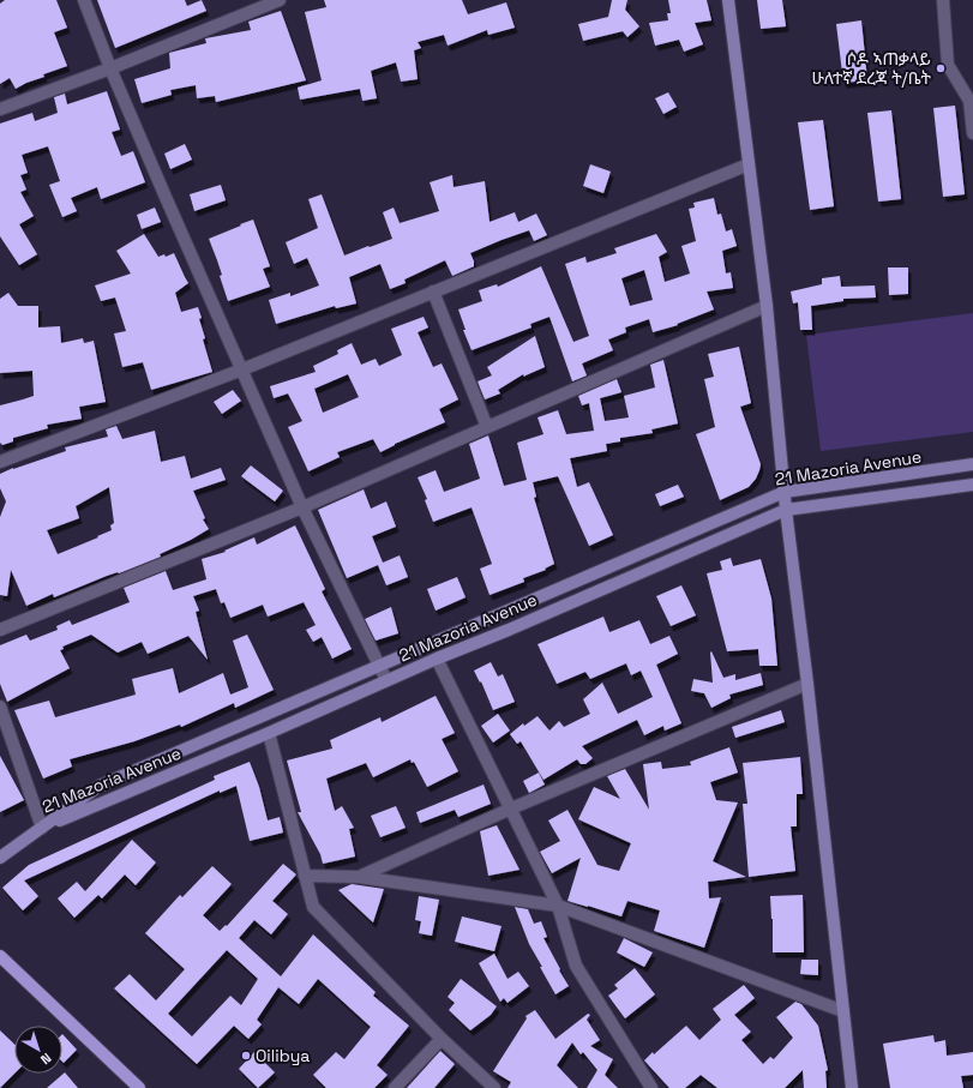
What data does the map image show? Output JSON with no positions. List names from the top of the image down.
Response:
{
  "streets": {
    "main road": ["21 Mazoria Avenue"]
  },
  "places": ["ሶዶ ኣጠቃላይ ሁለተኛ ደረጃ ት/ቤት", "Oilibya"],
  "north": "bottom right"
}
